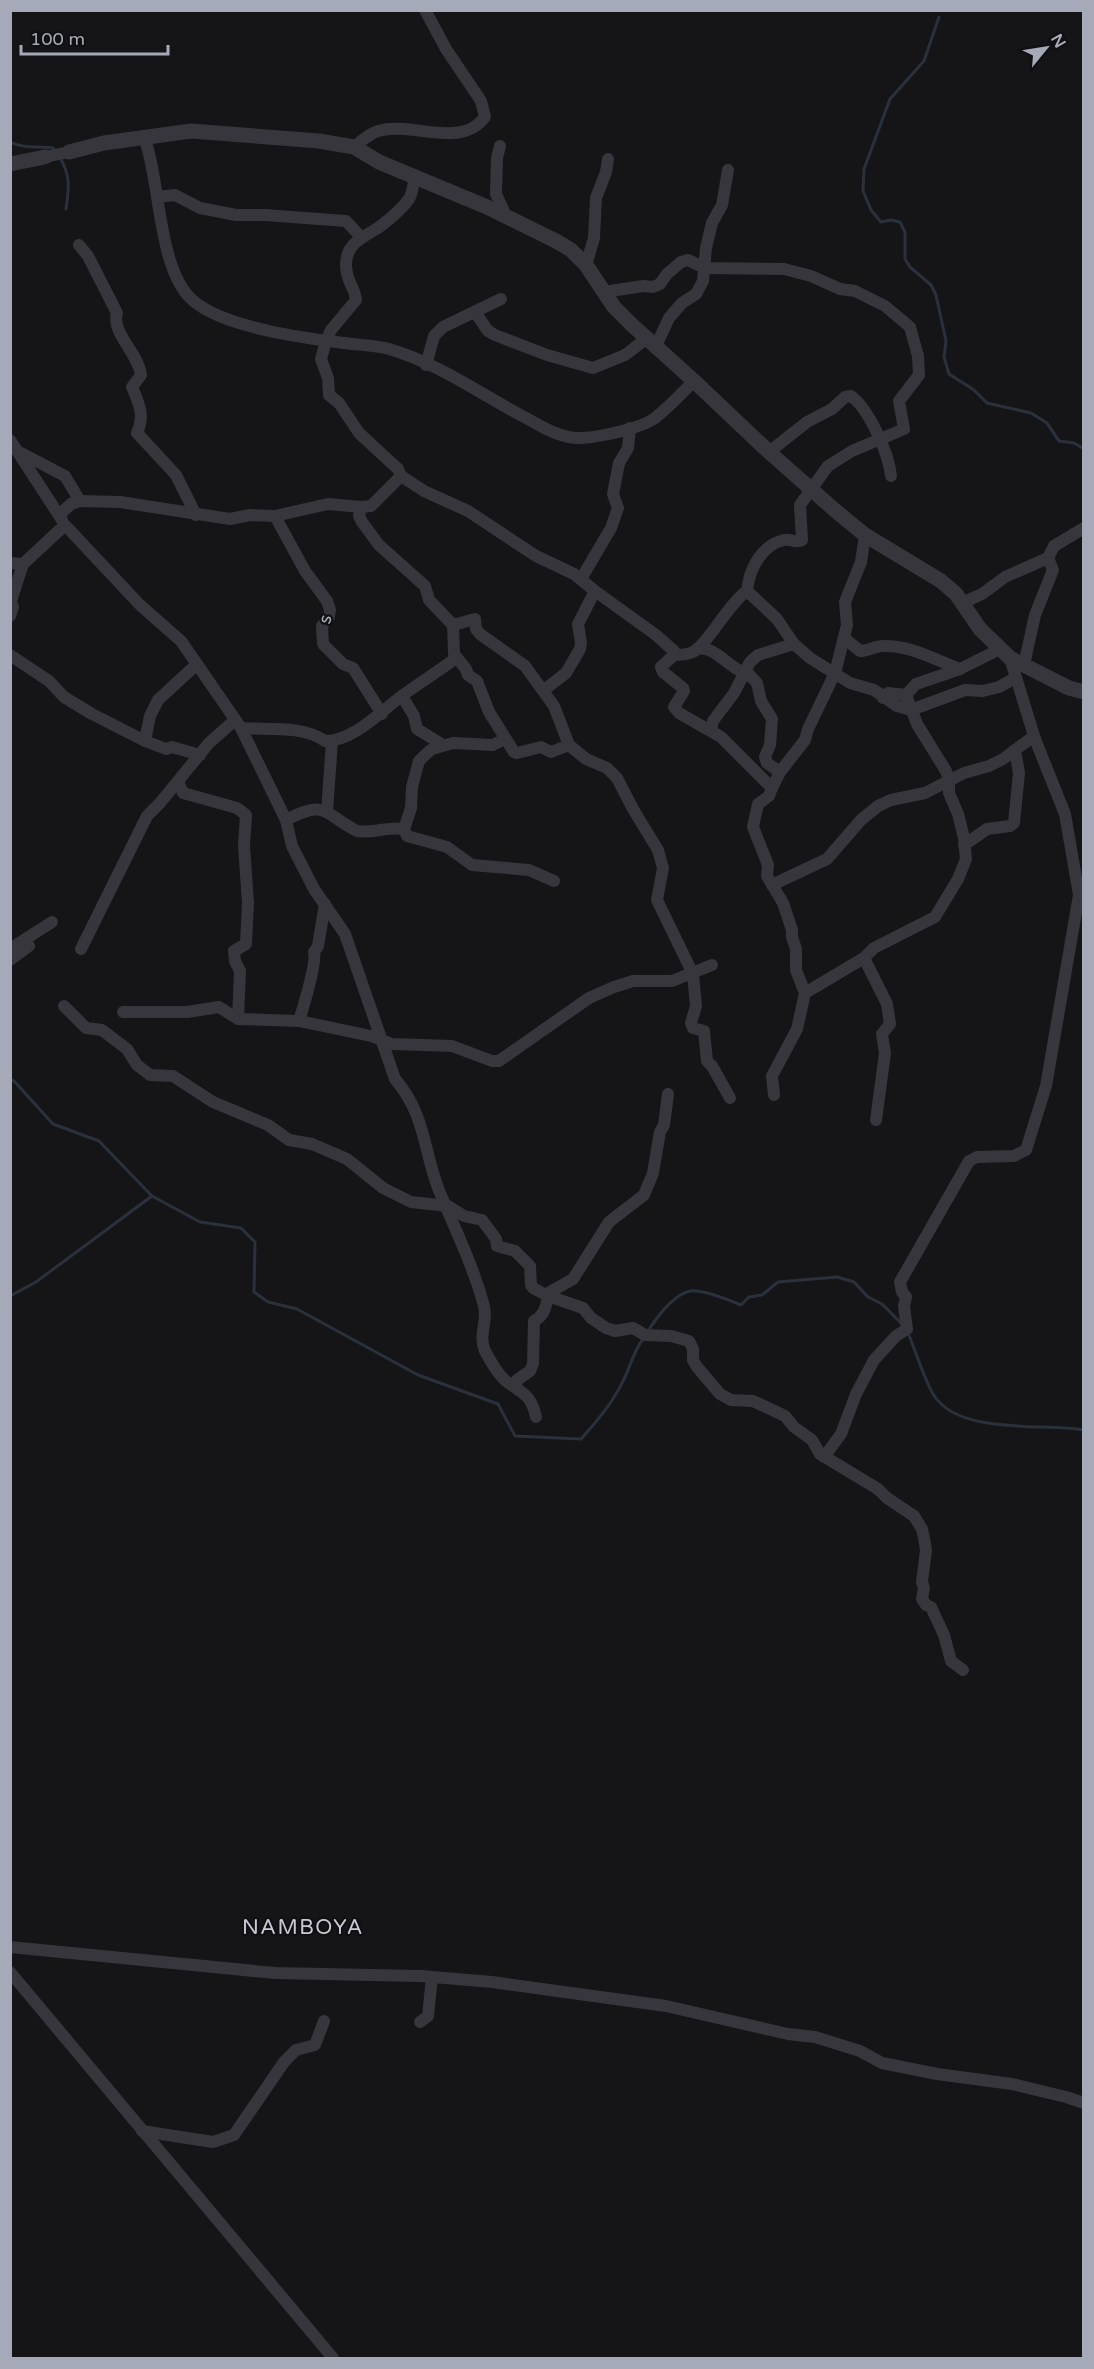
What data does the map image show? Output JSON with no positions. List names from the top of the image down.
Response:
{
  "streets": {
    "street": ["s"]
  },
  "districts": ["NAMBOYA"],
  "scale_bar": "100 m",
  "north": "top right"
}
